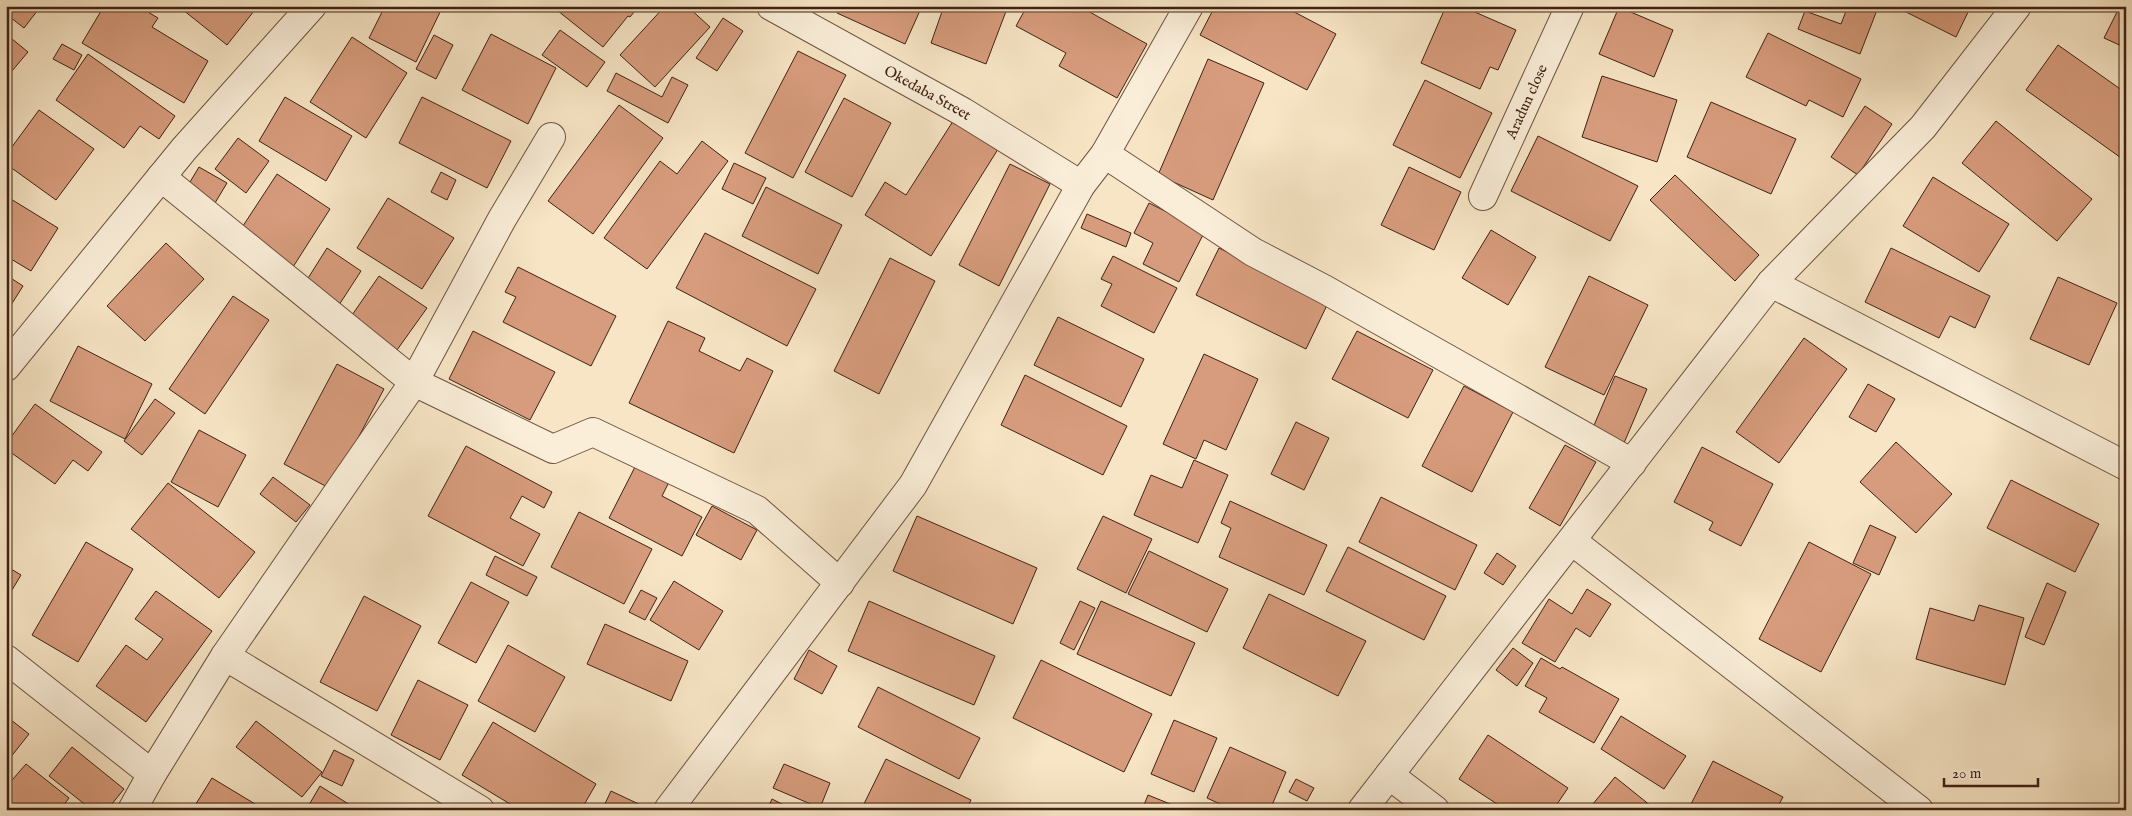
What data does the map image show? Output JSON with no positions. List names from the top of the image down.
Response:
{
  "streets": {
    "street": ["Okedaba Street", "Aradun close"]
  },
  "scale_bar": "20 m"
}
